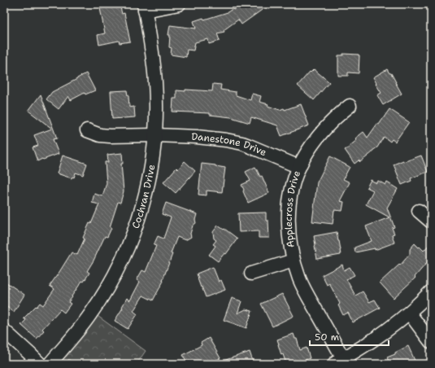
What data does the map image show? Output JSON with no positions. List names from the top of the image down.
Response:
{
  "streets": {
    "street": ["Danestone Drive", "Cochran Drive", "Applecross Drive"]
  },
  "crossings": [
    ["Danestone Drive", "Cochran Drive"],
    ["Danestone Drive", "Applecross Drive"]
  ],
  "scale_bar": "50 m"
}
